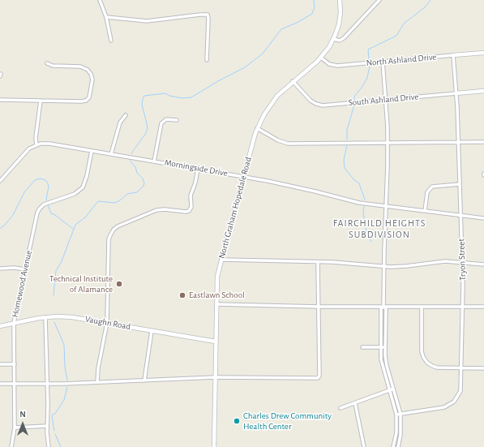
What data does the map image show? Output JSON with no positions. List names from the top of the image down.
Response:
{
  "streets": {
    "street": [
      "North Ashland Drive",
      "South Ashland Drive",
      "Morningside Drive",
      "North Graham Hopedale Road",
      "Tryon Street",
      "Homewood Avenue",
      "Vaughn Road"
    ]
  },
  "crossings": [
    ["North Ashland Drive", "North Graham Hopedale Road"],
    ["North Ashland Drive", "Tryon Street"],
    ["South Ashland Drive", "North Graham Hopedale Road"],
    ["South Ashland Drive", "Tryon Street"],
    ["Morningside Drive", "North Graham Hopedale Road"],
    ["Morningside Drive", "Tryon Street"],
    ["Morningside Drive", "Homewood Avenue"],
    ["North Graham Hopedale Road", "Vaughn Road"],
    ["Homewood Avenue", "Vaughn Road"]
  ],
  "districts": ["FAIRCHILD HEIGHTS SUBDIVISION"],
  "places": ["Technical Institute of Alamance", "Eastlawn School", "Charles Drew Community Health Center"],
  "north": "top"
}
